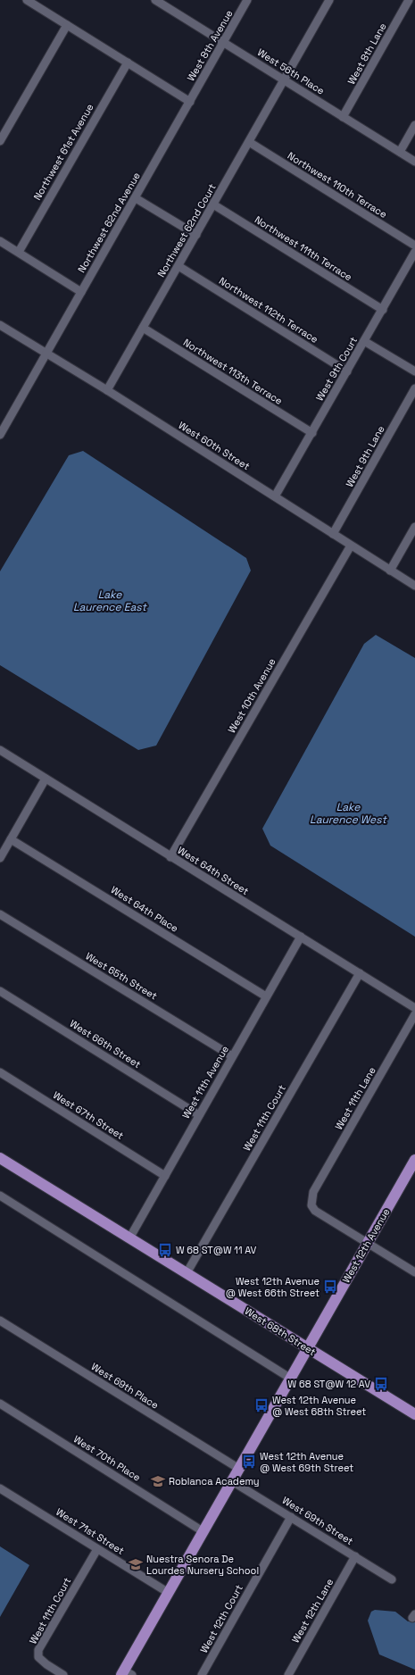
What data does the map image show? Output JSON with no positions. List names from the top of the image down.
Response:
{
  "streets": {
    "main road": ["West 12th Avenue", "West 68th Street"],
    "street": [
      "West 8th Avenue",
      "West 8th Lane",
      "West 56th Place",
      "Northwest 61st Avenue",
      "Northwest 110th Terrace",
      "Northwest 62nd Avenue",
      "Northwest 62nd Court",
      "Northwest 111th Terrace",
      "Northwest 112th Terrace",
      "West 9th Court",
      "Northwest 113th Terrace",
      "West 60th Street",
      "West 9th Lane",
      "West 10th Avenue",
      "West 64th Street",
      "West 64th Place",
      "West 65th Street",
      "West 66th Street",
      "West 11th Avenue",
      "West 11th Lane",
      "West 67th Street",
      "West 11th Court",
      "West 69th Place",
      "West 70th Place",
      "West 69th Street",
      "West 71st Street",
      "West 12th Lane",
      "West 12th Court"
    ]
  },
  "crossings": [
    ["West 8th Avenue", "West 56th Place"],
    ["West 8th Avenue", "Northwest 62nd Avenue"],
    ["West 8th Lane", "West 56th Place"],
    ["West 56th Place", "Northwest 62nd Court"],
    ["Northwest 110th Terrace", "Northwest 62nd Court"],
    ["Northwest 62nd Avenue", "West 60th Street"],
    ["Northwest 62nd Court", "Northwest 111th Terrace"],
    ["Northwest 62nd Court", "Northwest 112th Terrace"],
    ["Northwest 62nd Court", "Northwest 113th Terrace"],
    ["Northwest 62nd Court", "West 60th Street"],
    ["Northwest 111th Terrace", "West 9th Court"],
    ["Northwest 112th Terrace", "West 9th Court"],
    ["West 9th Court", "Northwest 113th Terrace"],
    ["West 9th Court", "West 60th Street"],
    ["West 60th Street", "West 9th Lane"],
    ["West 60th Street", "West 10th Avenue"],
    ["West 10th Avenue", "West 64th Street"],
    ["West 64th Street", "West 11th Avenue"],
    ["West 64th Street", "West 11th Court"],
    ["West 64th Place", "West 11th Avenue"],
    ["West 65th Street", "West 11th Avenue"],
    ["West 66th Street", "West 11th Avenue"],
    ["West 11th Avenue", "West 67th Street"],
    ["West 11th Avenue", "West 68th Street"],
    ["West 11th Lane", "West 12th Avenue"],
    ["West 11th Court", "West 68th Street"],
    ["West 11th Court", "West 71st Street"],
    ["West 12th Avenue", "West 68th Street"],
    ["West 12th Avenue", "West 69th Place"],
    ["West 12th Avenue", "West 70th Place"],
    ["West 12th Avenue", "West 69th Street"],
    ["West 12th Avenue", "West 71st Street"],
    ["West 69th Street", "West 12th Lane"],
    ["West 69th Street", "West 12th Court"]
  ],
  "water": ["Lake Laurence East", "Lake Laurence West"],
  "places": {
    "bus stop": [
      "W 68 ST@W 11 AV",
      "West 12th Avenue @ West 66th Street",
      "W 68 ST@W 12 AV",
      "West 12th Avenue @ West 68th Street",
      "West 12th Avenue @ West 69th Street"
    ],
    "school or university": ["Roblanca Academy", "Nuestra Senora De Lourdes Nursery School"]
  }
}
